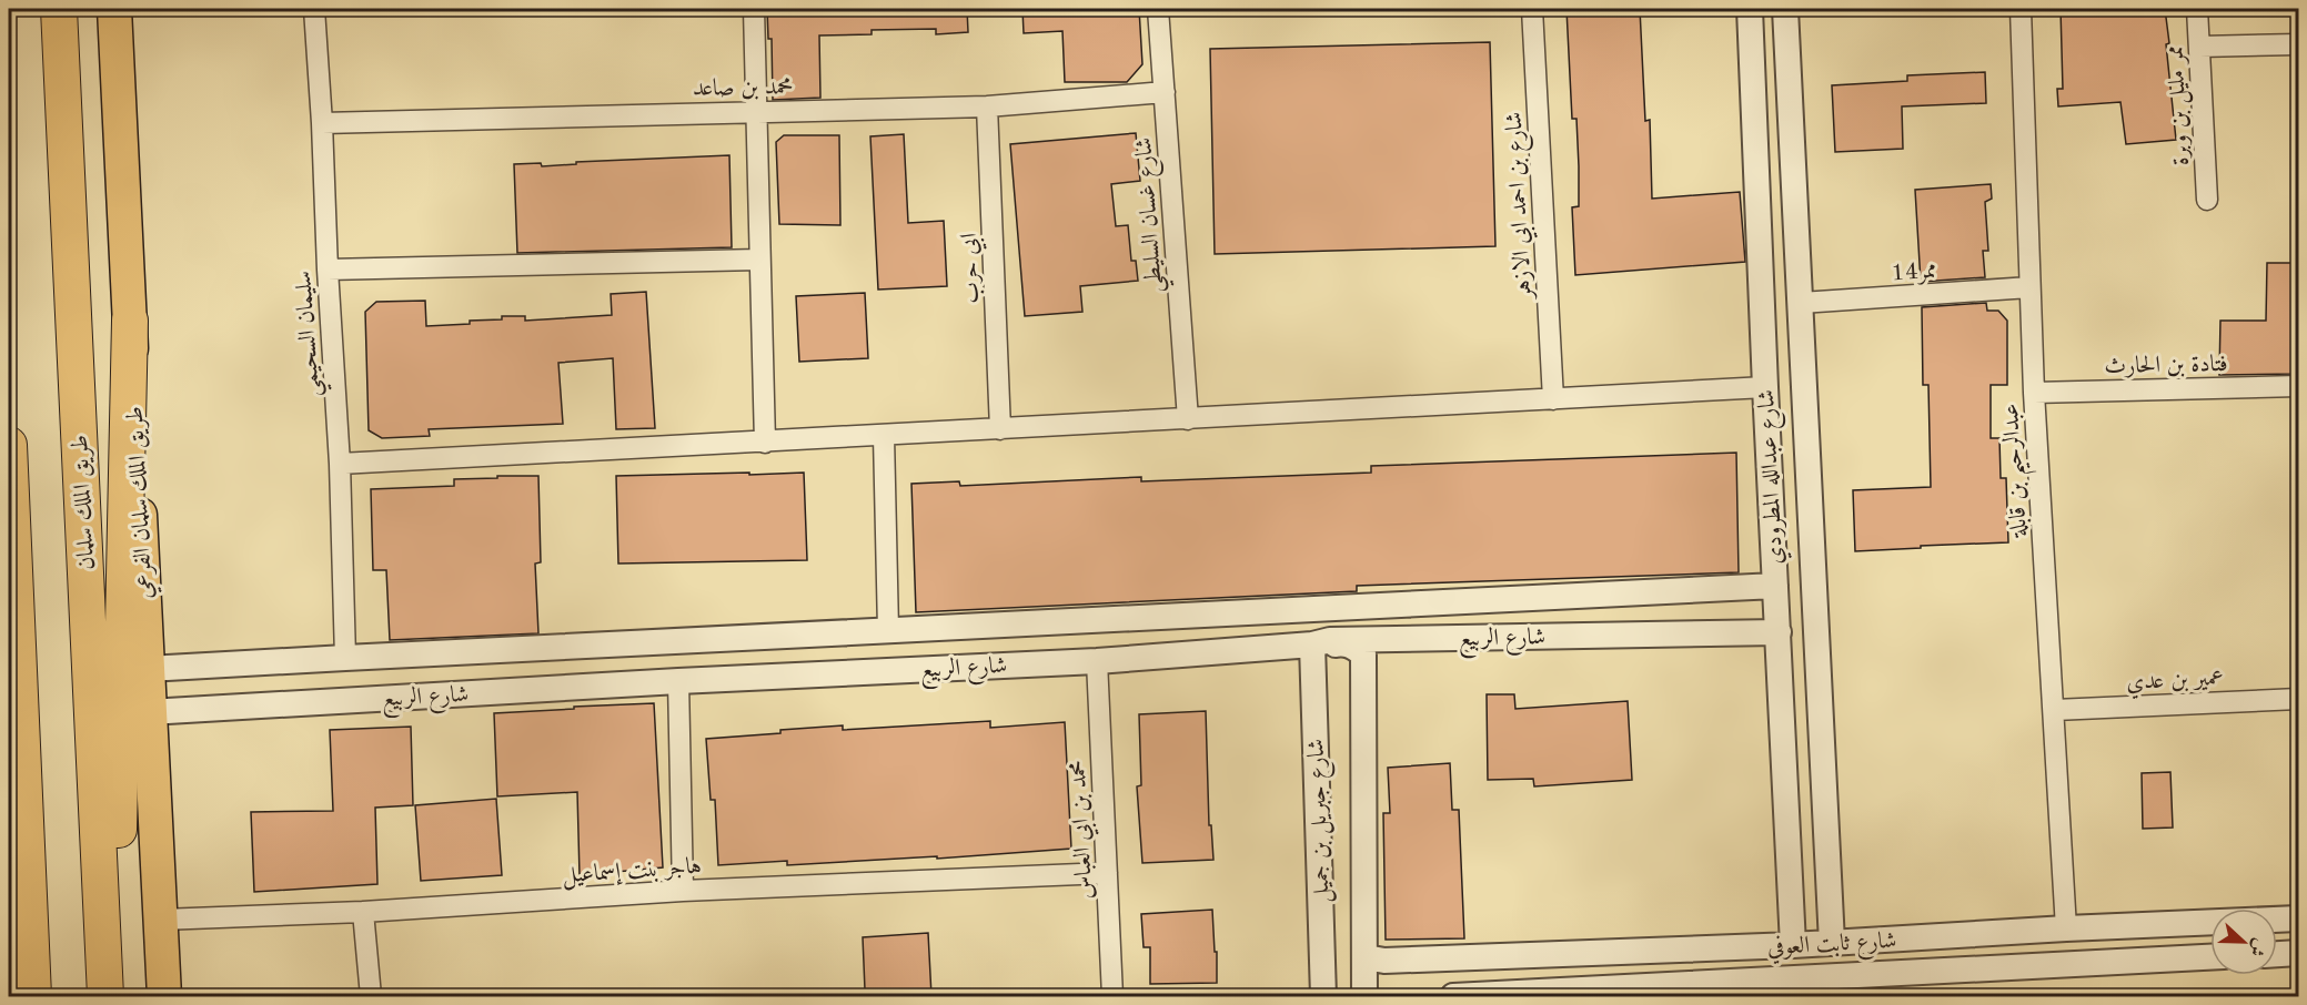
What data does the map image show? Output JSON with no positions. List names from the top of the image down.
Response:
{
  "streets": {
    "highway": ["طريق الملك سلمان"],
    "main road": ["طريق الملك سلمان الفرعي"],
    "street": [
      "محمد بن صاعد",
      "ممر مليل بن وبرة",
      "شارع بن احمد ابي الازهر",
      "شارع غسان السليطي",
      "ابي حرب",
      "ممر14",
      "سليمان السحيمي",
      "فتادة بن الحارث",
      "عبدالرحيم بن قابلة",
      "شارع عبدالله المطرودي",
      "شارع الربيع",
      "عمير بن عدي",
      "شارع جبريل بن جميل",
      "محمد بن ابي العباس",
      "هاجر بنت إسماعيل",
      "شارع ثابت العوفي"
    ]
  },
  "crossings": [
    ["محمد بن صاعد", "شارع غسان السليطي"],
    ["محمد بن صاعد", "ابي حرب"],
    ["محمد بن صاعد", "سليمان السحيمي"],
    ["ممر14", "عبدالرحيم بن قابلة"],
    ["ممر14", "شارع عبدالله المطرودي"],
    ["سليمان السحيمي", "شارع الربيع"],
    ["فتادة بن الحارث", "عبدالرحيم بن قابلة"],
    ["عبدالرحيم بن قابلة", "عمير بن عدي"],
    ["عبدالرحيم بن قابلة", "شارع ثابت العوفي"],
    ["شارع عبدالله المطرودي", "شارع الربيع"],
    ["شارع عبدالله المطرودي", "شارع ثابت العوفي"],
    ["طريق الملك سلمان الفرعي", "شارع الربيع"],
    ["طريق الملك سلمان الفرعي", "هاجر بنت إسماعيل"],
    ["شارع الربيع", "شارع جبريل بن جميل"],
    ["شارع الربيع", "محمد بن ابي العباس"],
    ["شارع جبريل بن جميل", "شارع ثابت العوفي"],
    ["محمد بن ابي العباس", "هاجر بنت إسماعيل"]
  ],
  "north": "right"
}
